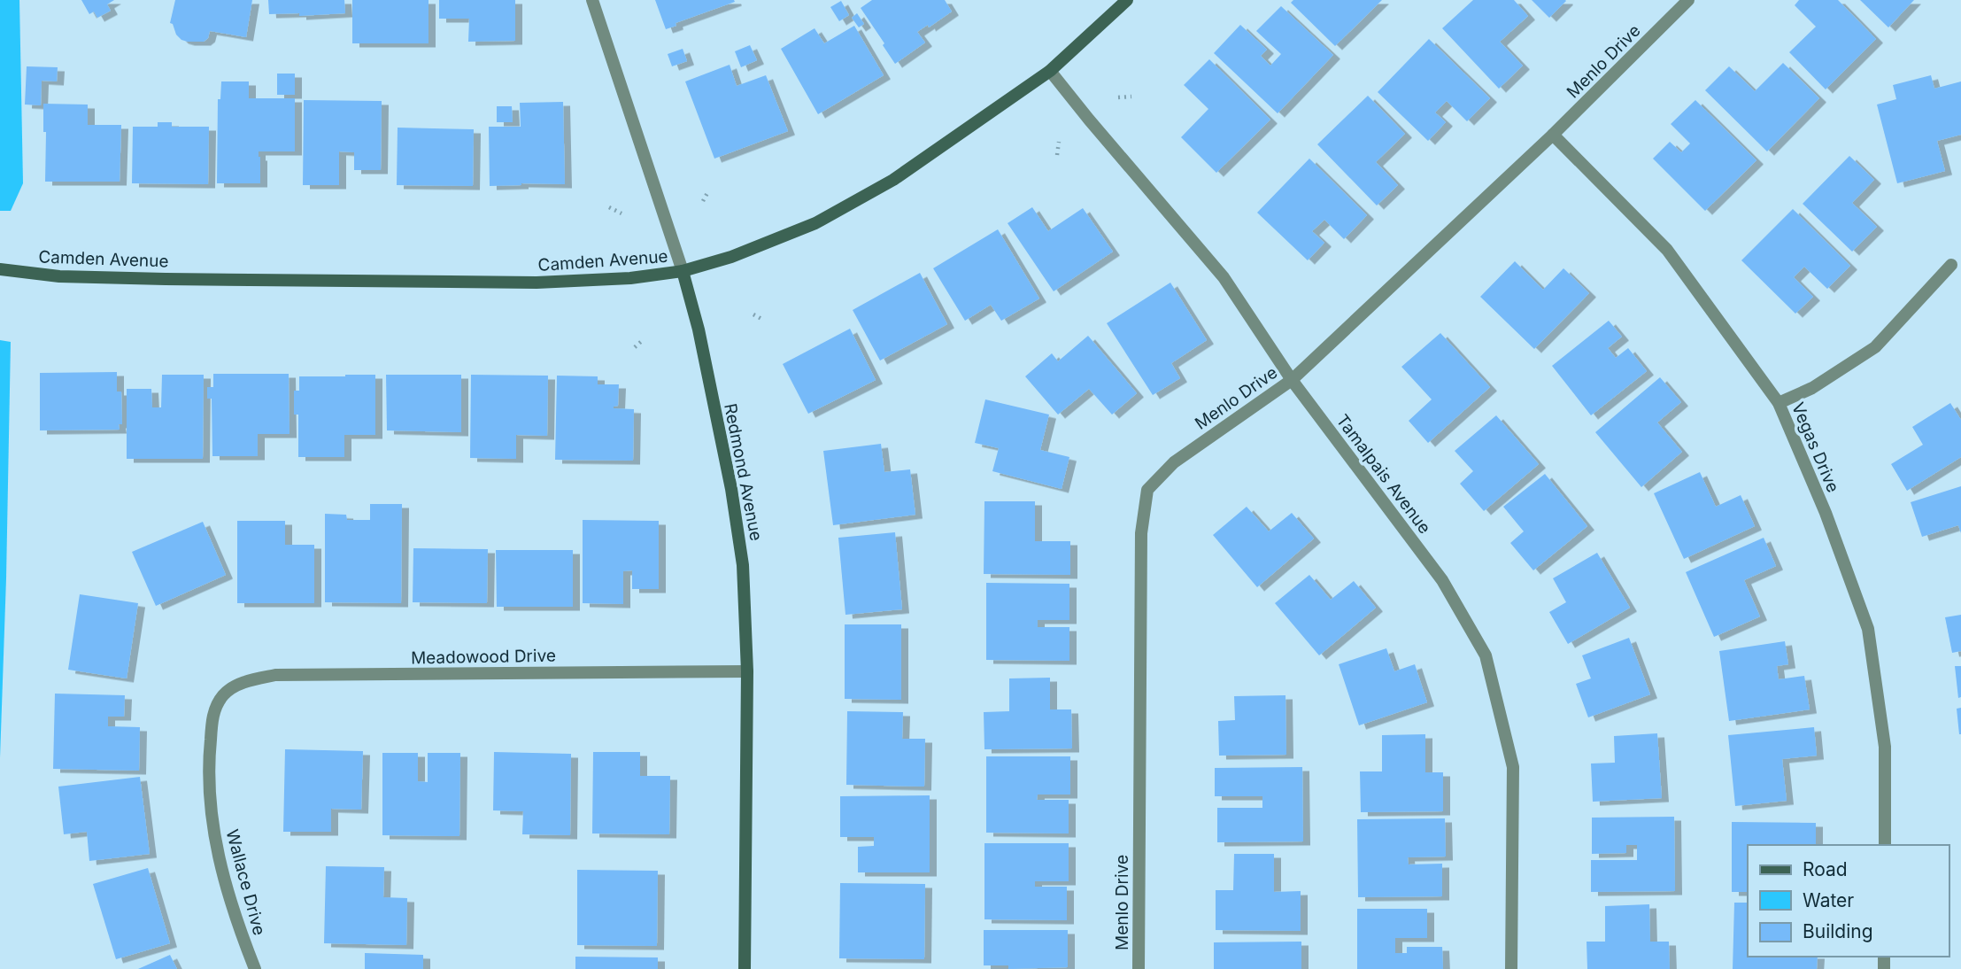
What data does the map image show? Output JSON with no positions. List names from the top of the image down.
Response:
{
  "streets": {
    "street": [
      "Menlo Drive",
      "Camden Avenue",
      "Vegas Drive",
      "Redmond Avenue",
      "Tamalpais Avenue",
      "Meadowood Drive",
      "Wallace Drive"
    ]
  },
  "crossings": [
    ["Menlo Drive", "Vegas Drive"],
    ["Menlo Drive", "Tamalpais Avenue"],
    ["Camden Avenue", "Redmond Avenue"],
    ["Camden Avenue", "Tamalpais Avenue"],
    ["Redmond Avenue", "Meadowood Drive"],
    ["Meadowood Drive", "Wallace Drive"]
  ],
  "legend": ["Road", "Water", "Building"]
}
